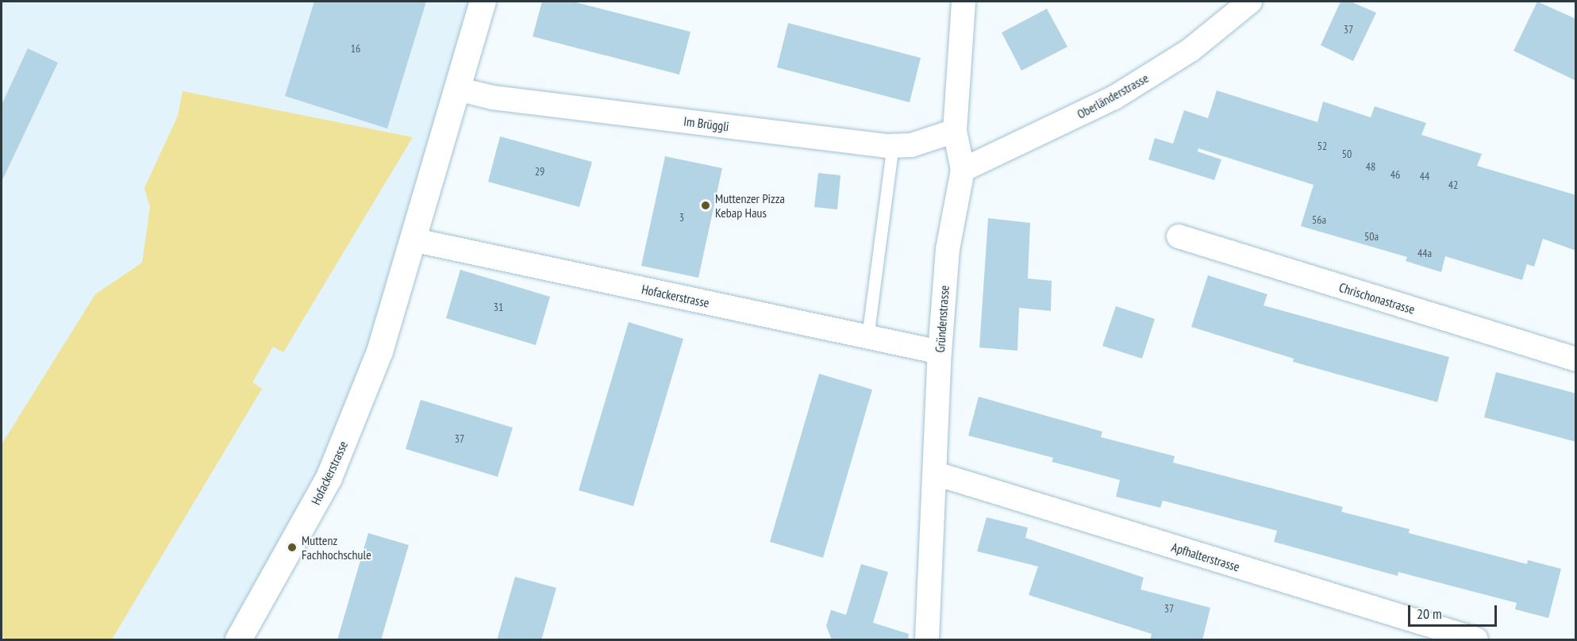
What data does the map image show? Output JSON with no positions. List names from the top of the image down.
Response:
{
  "streets": {
    "street": [
      "Oberländerstrasse",
      "Im Brüggli",
      "Hofackerstrasse",
      "Chrischonastrasse",
      "Gründenstrasse",
      "Apfhalterstrasse"
    ]
  },
  "crossings": [
    ["Oberländerstrasse", "Gründenstrasse"],
    ["Im Brüggli", "Hofackerstrasse"],
    ["Im Brüggli", "Gründenstrasse"],
    ["Hofackerstrasse", "Gründenstrasse"],
    ["Gründenstrasse", "Apfhalterstrasse"]
  ],
  "places": ["Muttenzer Pizza Kebap Haus", "Muttenz Fachhochschule"],
  "house_numbers": [
    "37",
    "16",
    "52",
    "50",
    "48",
    "29",
    "46",
    "44",
    "42",
    "3",
    "56a",
    "50a",
    "44a",
    "31",
    "37",
    "37"
  ],
  "scale_bar": "20 m"
}
